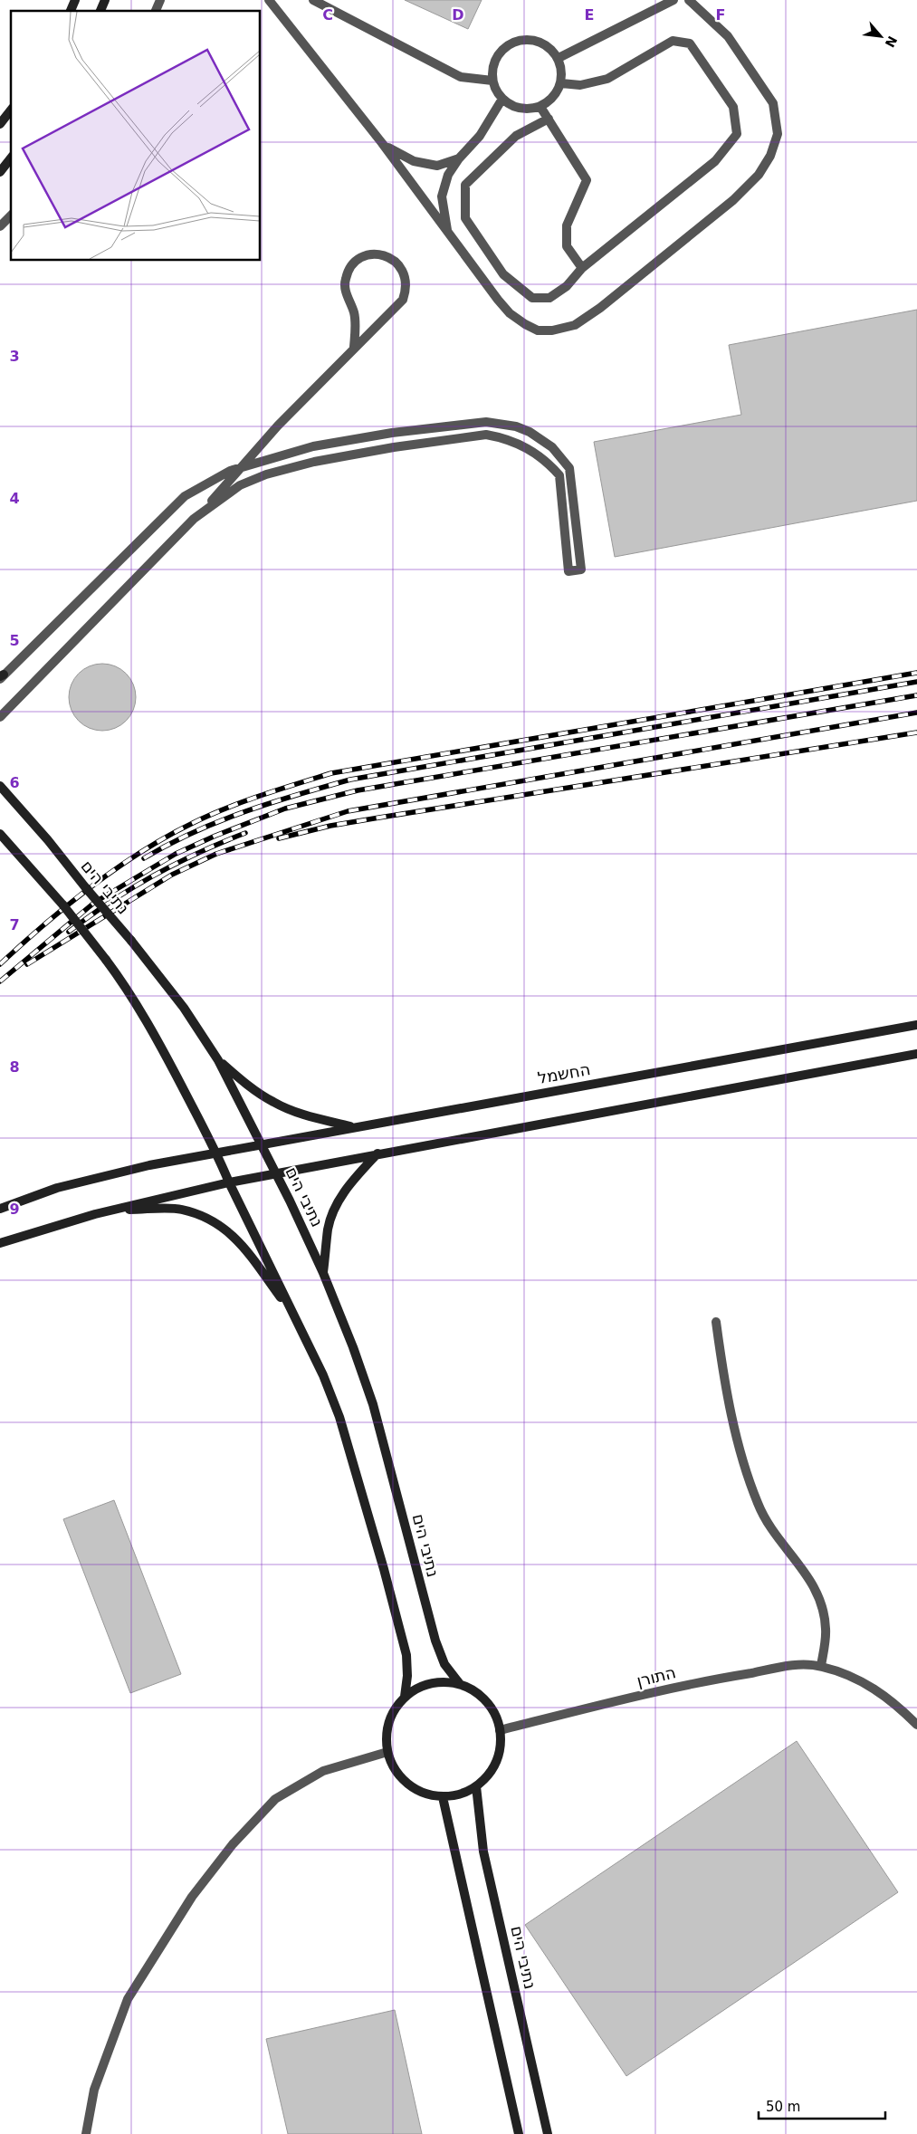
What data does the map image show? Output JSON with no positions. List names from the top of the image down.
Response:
{
  "streets": {
    "street": ["נתיבי הים", "החשמל", "התורן"]
  },
  "crossings": [
    ["נתיבי הים", "החשמל"],
    ["נתיבי הים", "התורן"]
  ],
  "scale_bar": "50 m",
  "north": "bottom right",
  "grid": {
    "columns": [
      "C",
      "D",
      "E",
      "F"
    ],
    "rows": [
      "3",
      "4",
      "5",
      "6",
      "7",
      "8",
      "9"
    ]
  }
}
